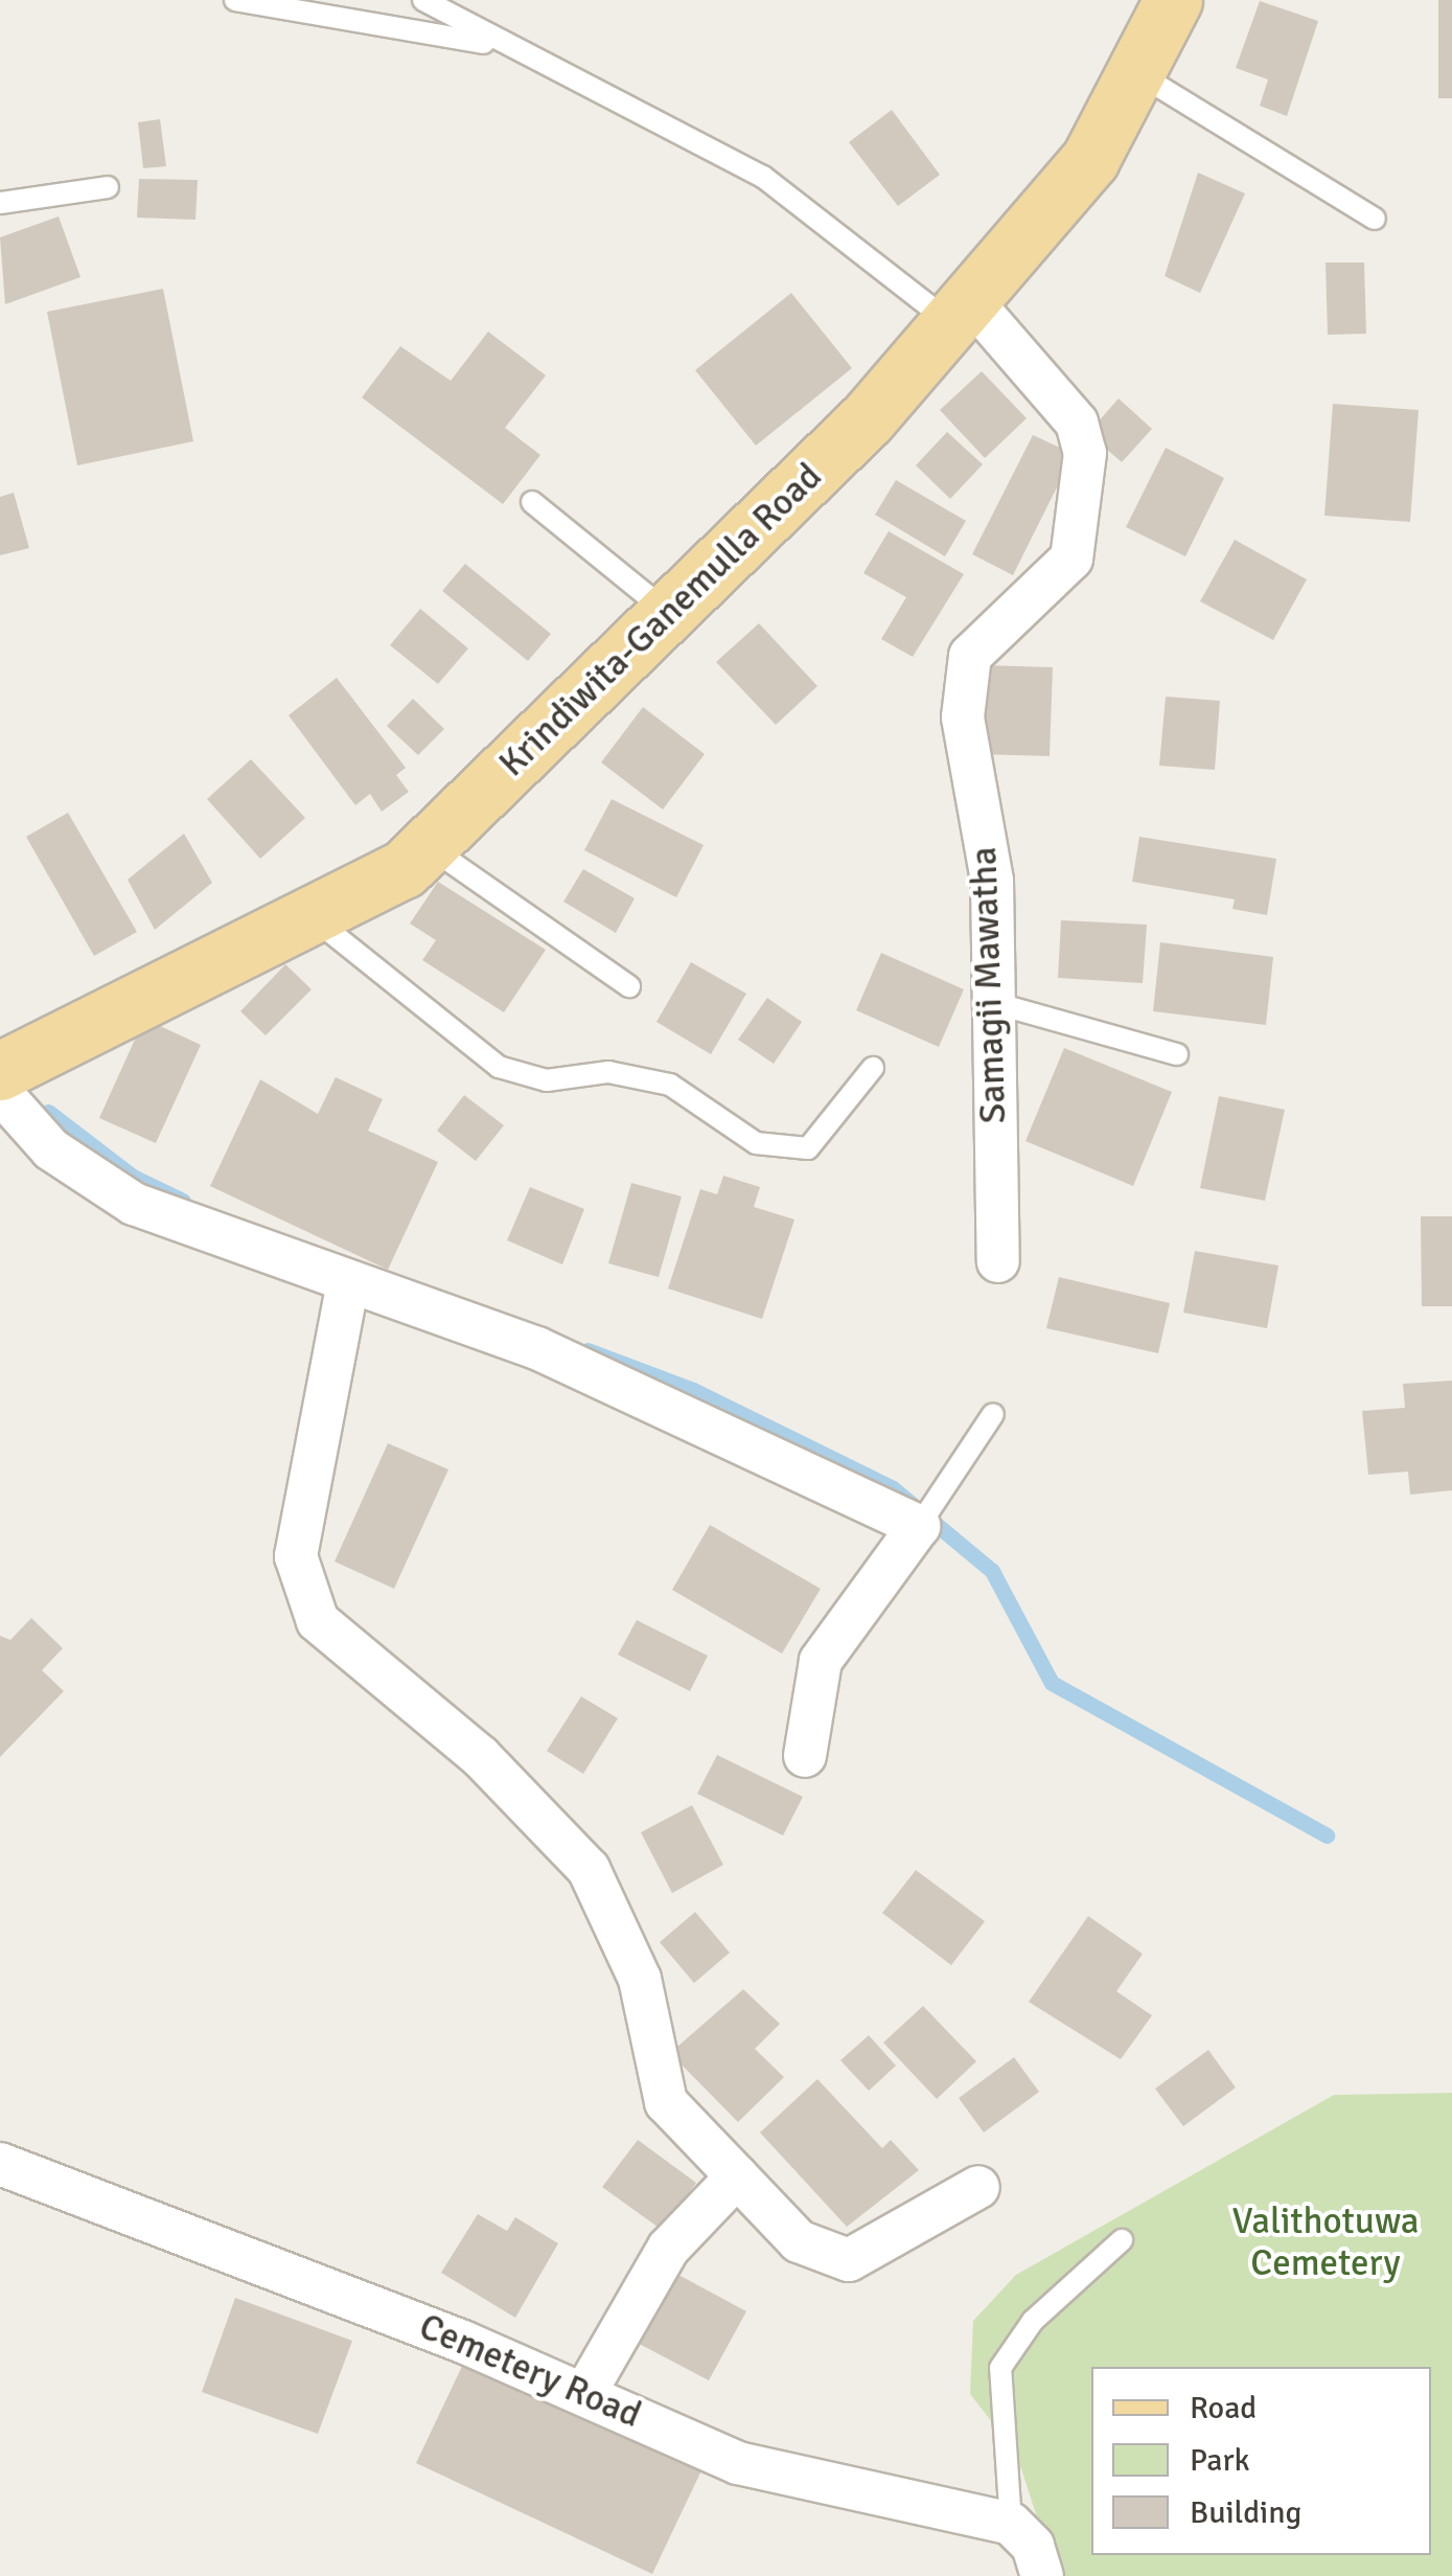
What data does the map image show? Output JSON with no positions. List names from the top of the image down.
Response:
{
  "streets": {
    "main road": ["Krindiwita-Ganemulla Road"],
    "street": ["Samagii Mawatha", "Cemetery Road"]
  },
  "crossings": [
    ["Krindiwita-Ganemulla Road", "Samagii Mawatha"]
  ],
  "parks": ["Valithotuwa Cemetery"],
  "legend": ["Road", "Park", "Building"]
}
